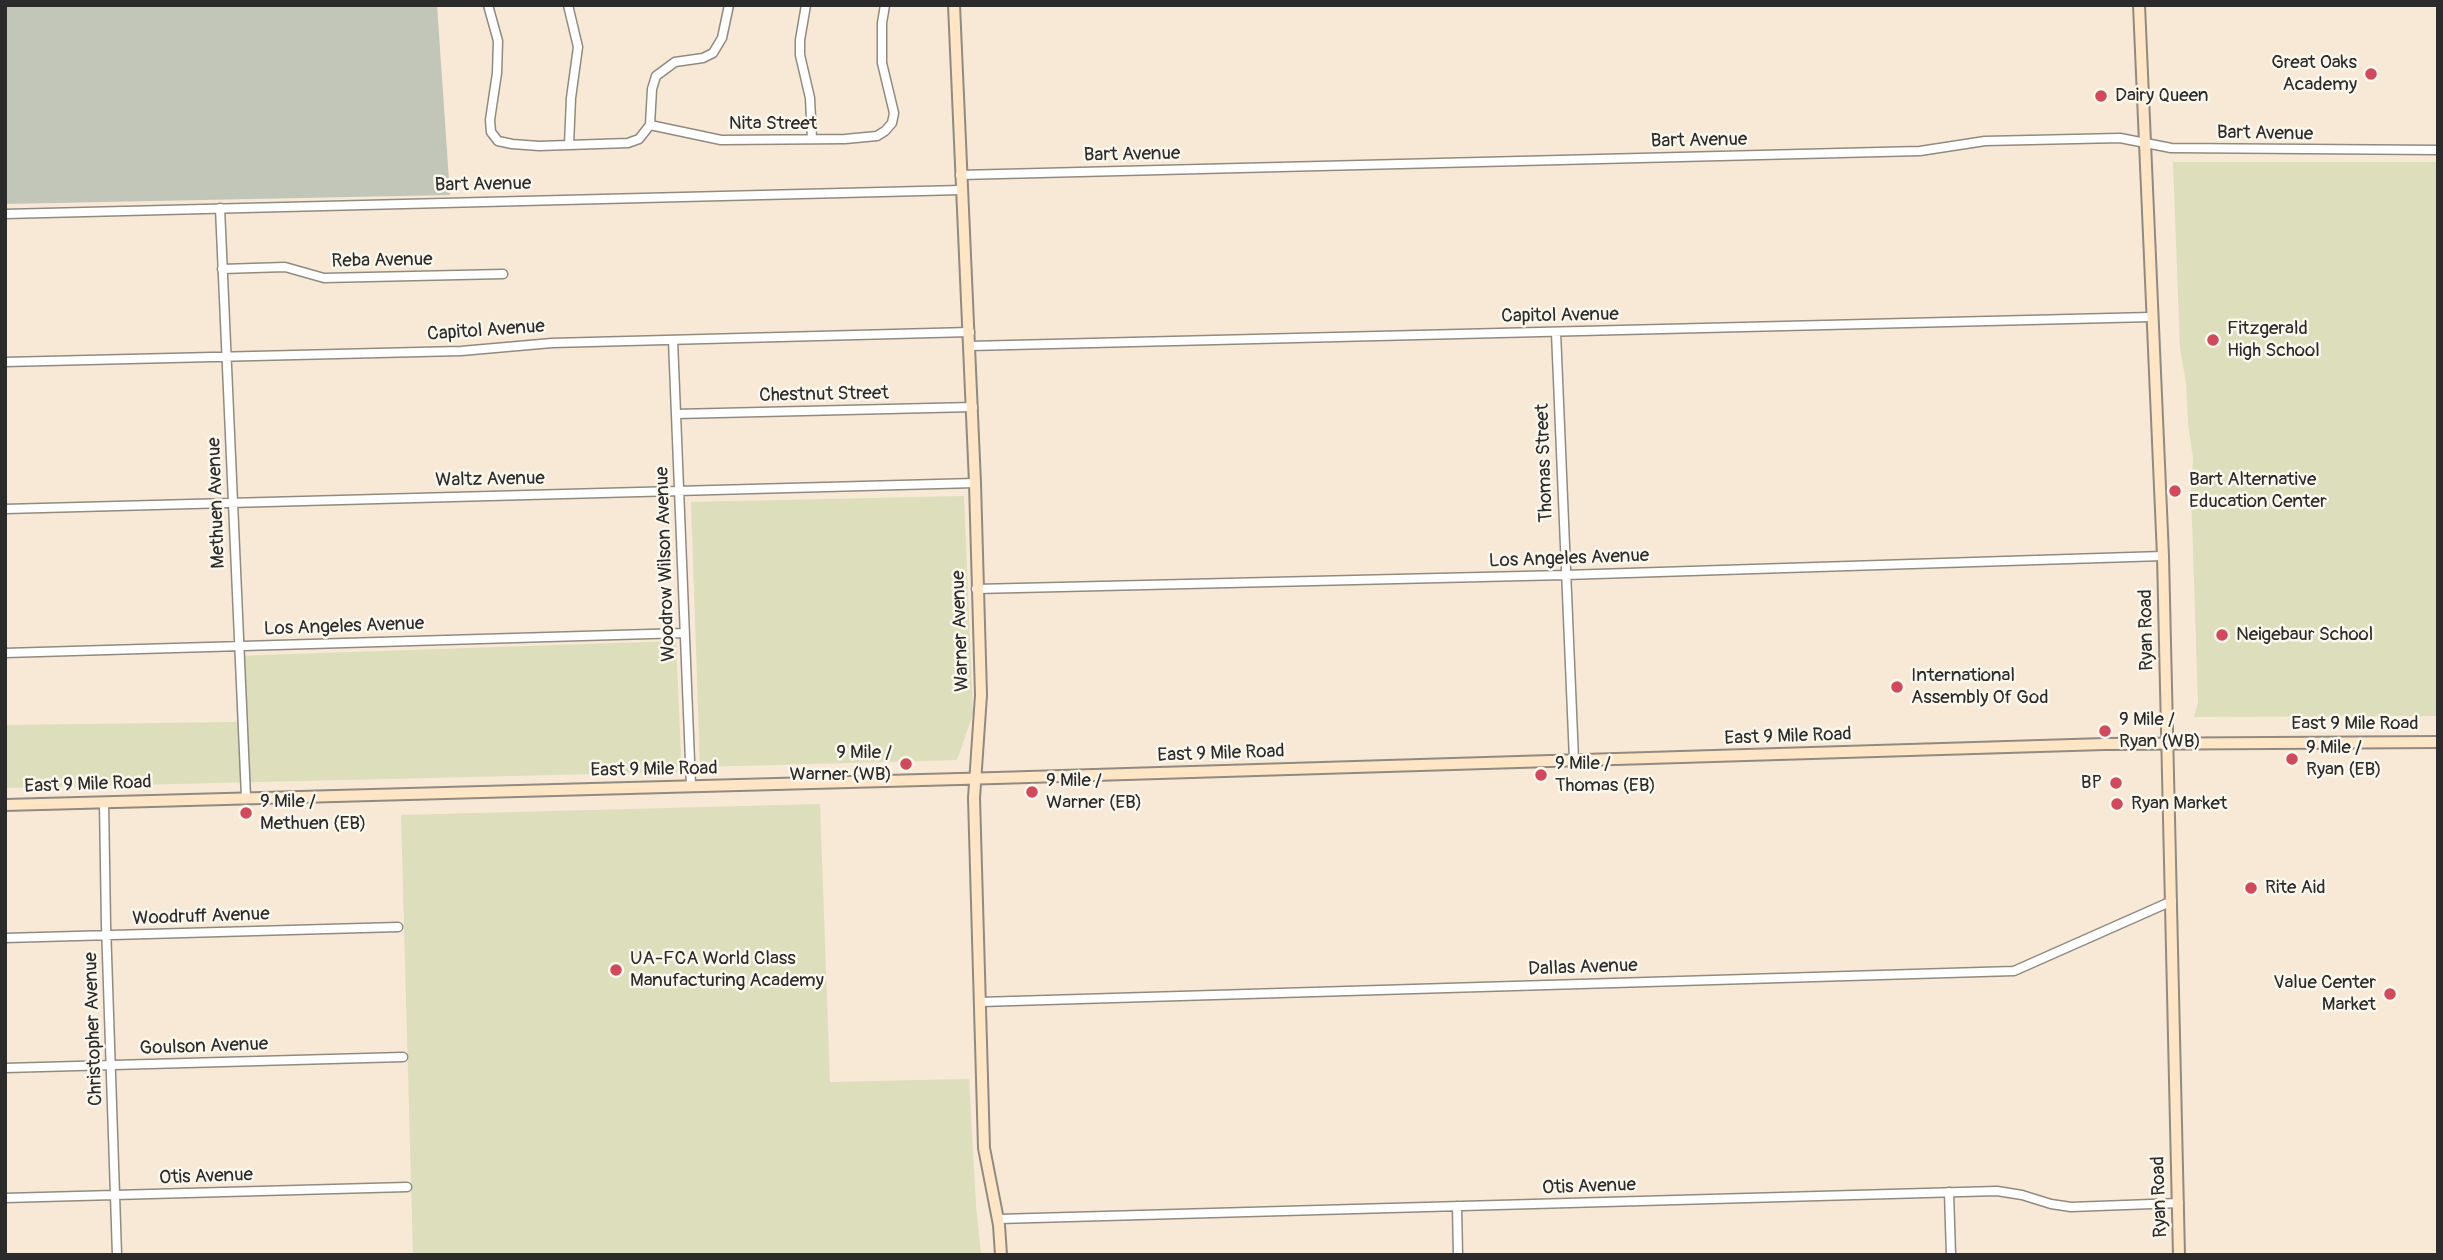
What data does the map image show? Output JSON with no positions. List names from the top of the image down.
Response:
{
  "streets": {
    "main road": ["Ryan Road", "Warner Avenue", "East 9 Mile Road"],
    "street": [
      "Nita Street",
      "Bart Avenue",
      "Reba Avenue",
      "Capitol Avenue",
      "Chestnut Street",
      "Thomas Street",
      "Waltz Avenue",
      "Methuen Avenue",
      "Los Angeles Avenue",
      "Woodrow Wilson Avenue",
      "Woodruff Avenue",
      "Dallas Avenue",
      "Christopher Avenue",
      "Goulson Avenue",
      "Otis Avenue"
    ]
  },
  "crossings": [
    ["Bart Avenue", "Methuen Avenue"],
    ["Bart Avenue", "Ryan Road"],
    ["Bart Avenue", "Warner Avenue"],
    ["Reba Avenue", "Methuen Avenue"],
    ["Capitol Avenue", "Thomas Street"],
    ["Capitol Avenue", "Methuen Avenue"],
    ["Capitol Avenue", "Woodrow Wilson Avenue"],
    ["Capitol Avenue", "Ryan Road"],
    ["Capitol Avenue", "Warner Avenue"],
    ["Chestnut Street", "Woodrow Wilson Avenue"],
    ["Chestnut Street", "Warner Avenue"],
    ["Thomas Street", "Los Angeles Avenue"],
    ["Thomas Street", "East 9 Mile Road"],
    ["Waltz Avenue", "Methuen Avenue"],
    ["Waltz Avenue", "Woodrow Wilson Avenue"],
    ["Waltz Avenue", "Warner Avenue"],
    ["Methuen Avenue", "Los Angeles Avenue"],
    ["Methuen Avenue", "East 9 Mile Road"],
    ["Los Angeles Avenue", "Woodrow Wilson Avenue"],
    ["Los Angeles Avenue", "Ryan Road"],
    ["Los Angeles Avenue", "Warner Avenue"],
    ["Woodrow Wilson Avenue", "East 9 Mile Road"],
    ["Ryan Road", "East 9 Mile Road"],
    ["Ryan Road", "Dallas Avenue"],
    ["Ryan Road", "Otis Avenue"],
    ["Warner Avenue", "East 9 Mile Road"],
    ["Warner Avenue", "Dallas Avenue"],
    ["Warner Avenue", "Otis Avenue"],
    ["East 9 Mile Road", "Christopher Avenue"],
    ["Woodruff Avenue", "Christopher Avenue"],
    ["Christopher Avenue", "Goulson Avenue"],
    ["Christopher Avenue", "Otis Avenue"]
  ],
  "places": [
    "Great Oaks Academy",
    "Dairy Queen",
    "Fitzgerald High School",
    "Bart Alternative Education Center",
    "Neigebaur School",
    "International Assembly Of God",
    "9 Mile / Ryan (WB)",
    "9 Mile / Ryan (EB)",
    "9 Mile / Warner (WB)",
    "9 Mile / Thomas (EB)",
    "BP",
    "9 Mile / Warner (EB)",
    "Ryan Market",
    "9 Mile / Methuen (EB)",
    "Rite Aid",
    "UA-FCA World Class Manufacturing Academy",
    "Value Center Market"
  ]
}
